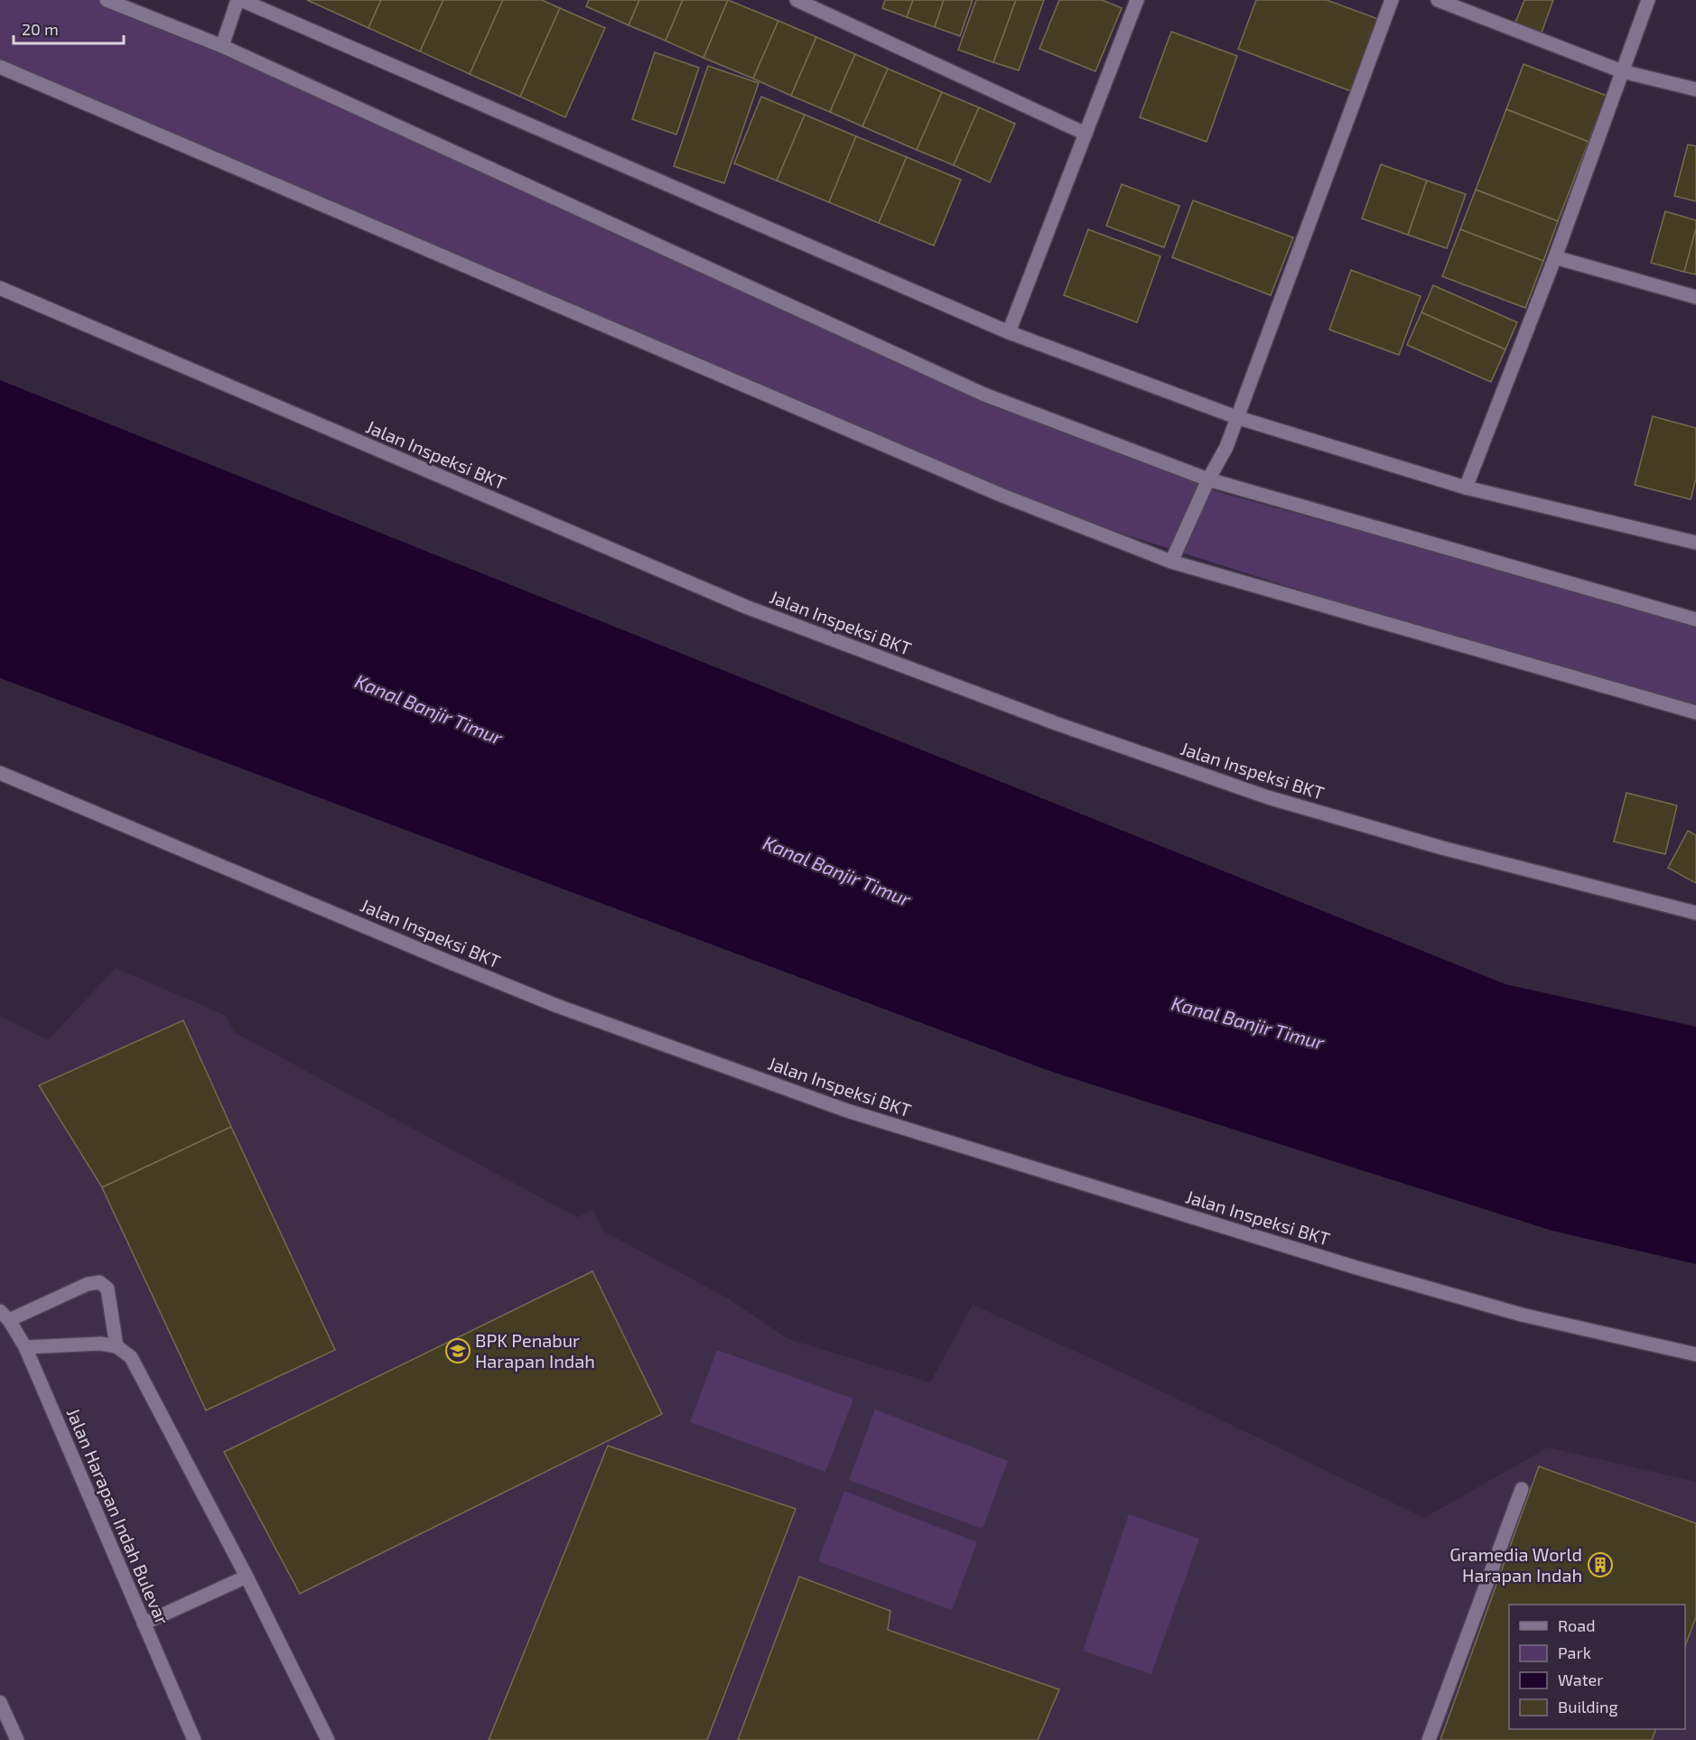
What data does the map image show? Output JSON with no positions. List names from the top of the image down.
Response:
{
  "streets": {
    "street": ["Jalan Inspeksi BKT", "Jalan Harapan Indah Bulevar"]
  },
  "water": ["Kanal Banjir Timur"],
  "places": {
    "school or university": ["BPK Penabur Harapan Indah"],
    "building": ["Gramedia World Harapan Indah"]
  },
  "legend": [
    "Road",
    "Park",
    "Water",
    "Building"
  ],
  "scale_bar": "20 m"
}
